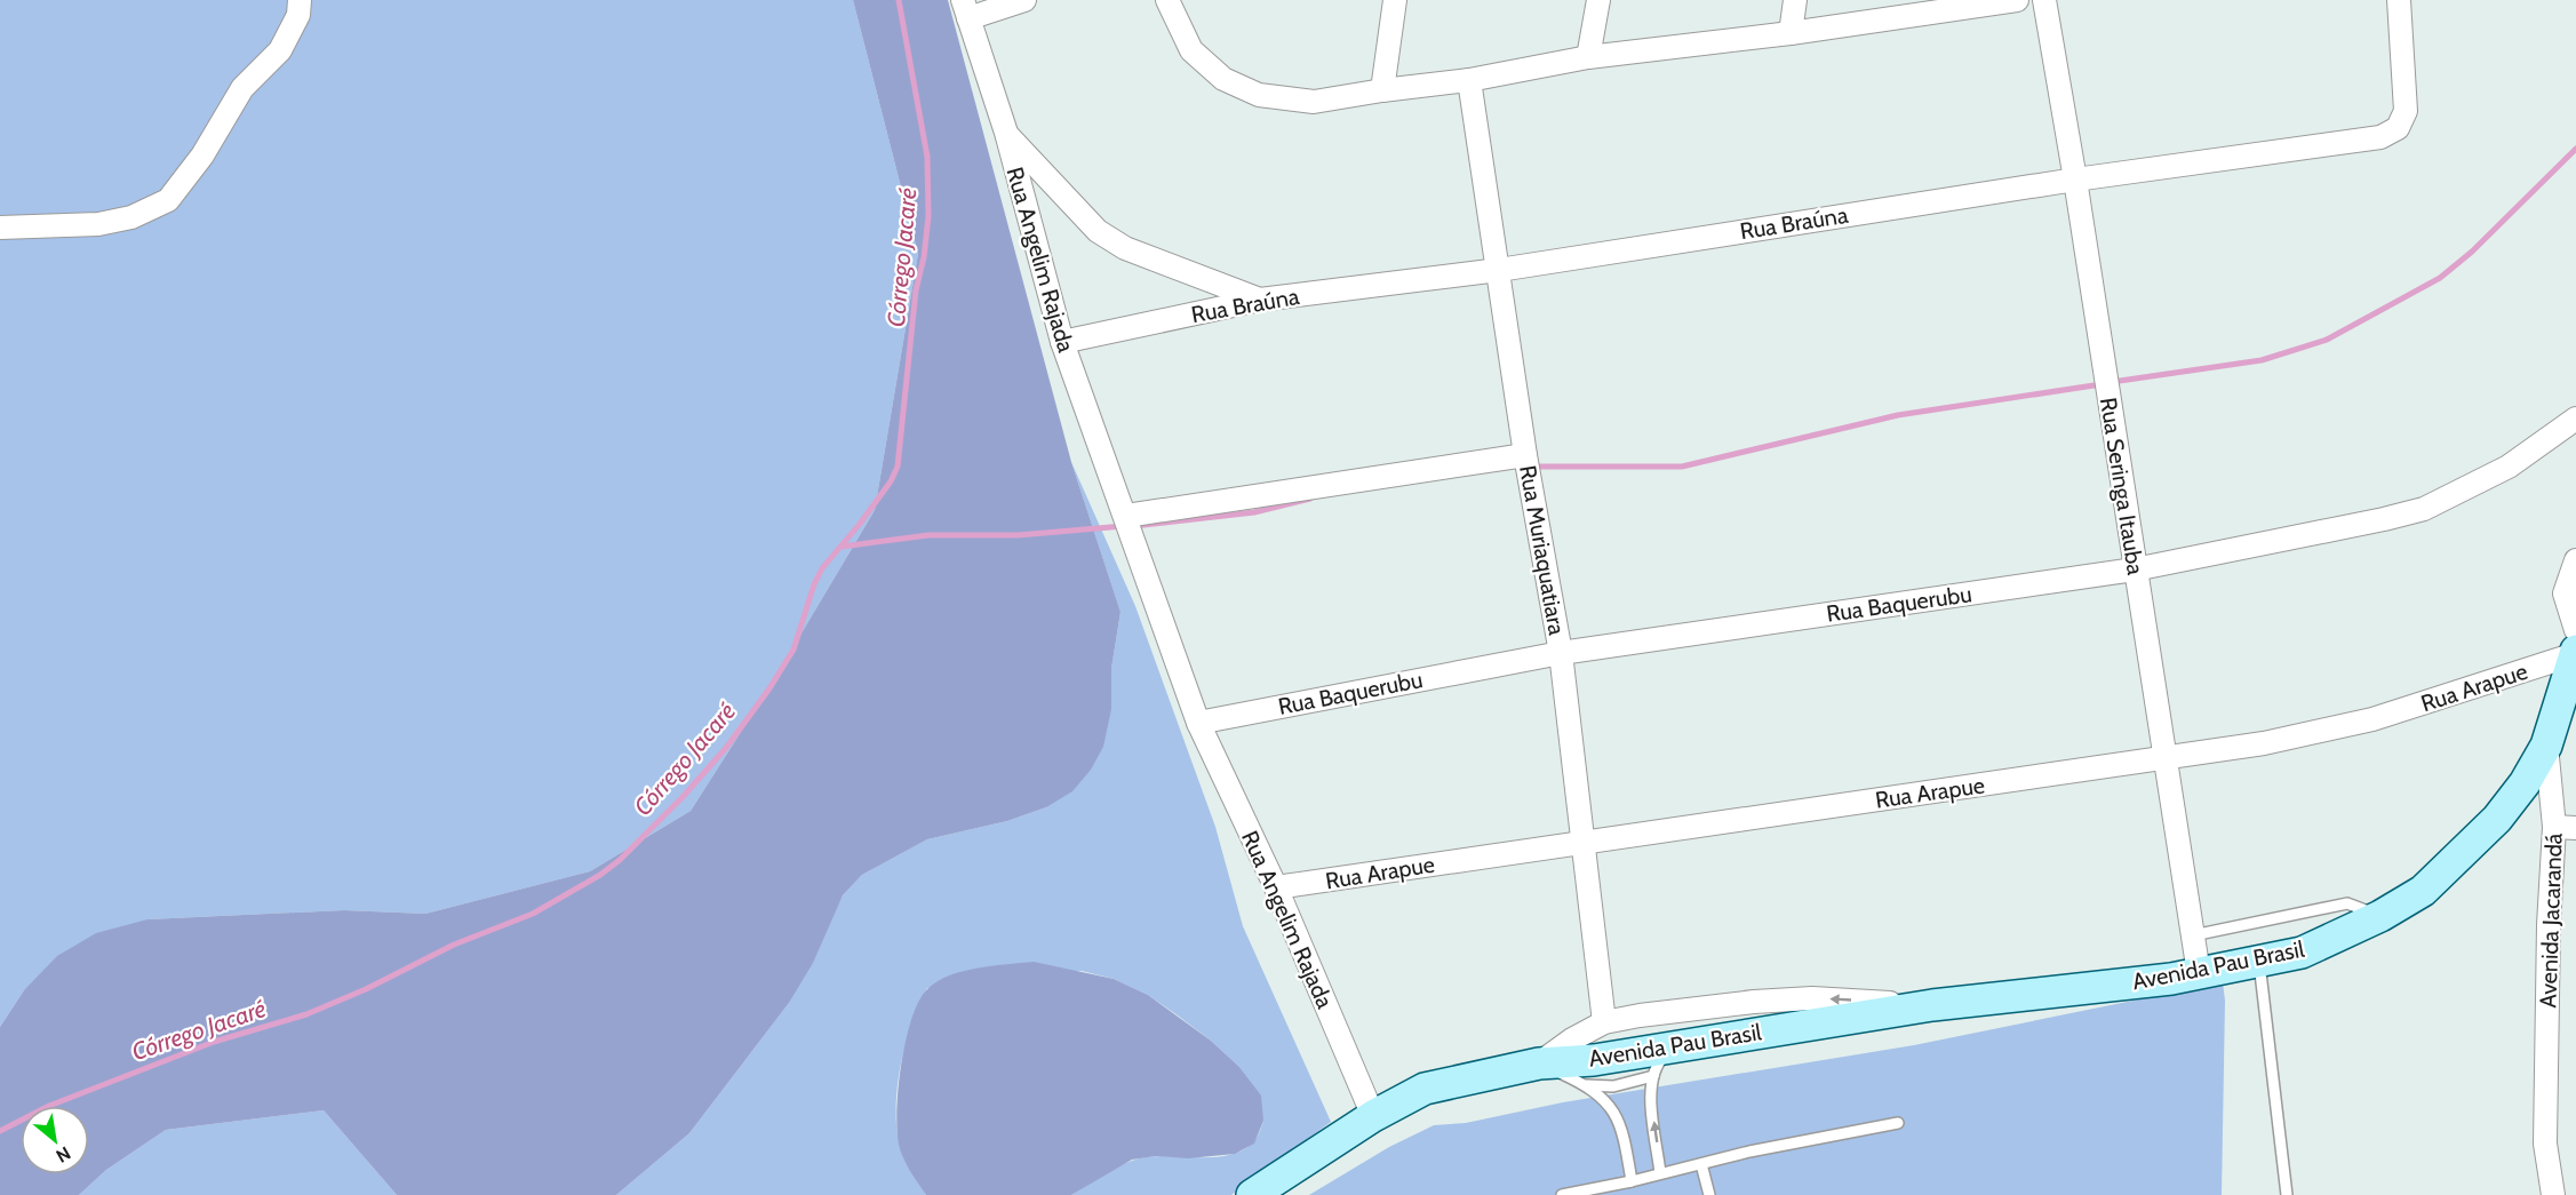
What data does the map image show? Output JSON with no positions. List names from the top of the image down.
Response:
{
  "streets": {
    "main road": ["Avenida Jacarandá", "Avenida Pau Brasil"],
    "street": [
      "Rua Braúna",
      "Rua Angelim Rajada",
      "Rua Seringa Itauba",
      "Rua Muriaquatiara",
      "Rua Baquerubu",
      "Rua Arapue"
    ]
  },
  "crossings": [
    ["Rua Braúna", "Rua Angelim Rajada"],
    ["Rua Braúna", "Rua Seringa Itauba"],
    ["Rua Braúna", "Rua Muriaquatiara"],
    ["Rua Angelim Rajada", "Rua Baquerubu"],
    ["Rua Angelim Rajada", "Rua Arapue"],
    ["Rua Angelim Rajada", "Avenida Pau Brasil"],
    ["Rua Seringa Itauba", "Rua Baquerubu"],
    ["Rua Seringa Itauba", "Rua Arapue"],
    ["Rua Seringa Itauba", "Avenida Pau Brasil"],
    ["Rua Muriaquatiara", "Rua Baquerubu"],
    ["Rua Muriaquatiara", "Rua Arapue"],
    ["Rua Muriaquatiara", "Avenida Pau Brasil"],
    ["Rua Arapue", "Avenida Jacarandá"],
    ["Avenida Jacarandá", "Avenida Pau Brasil"]
  ],
  "water": ["Córrego Jacaré"],
  "north": "bottom right"
}
